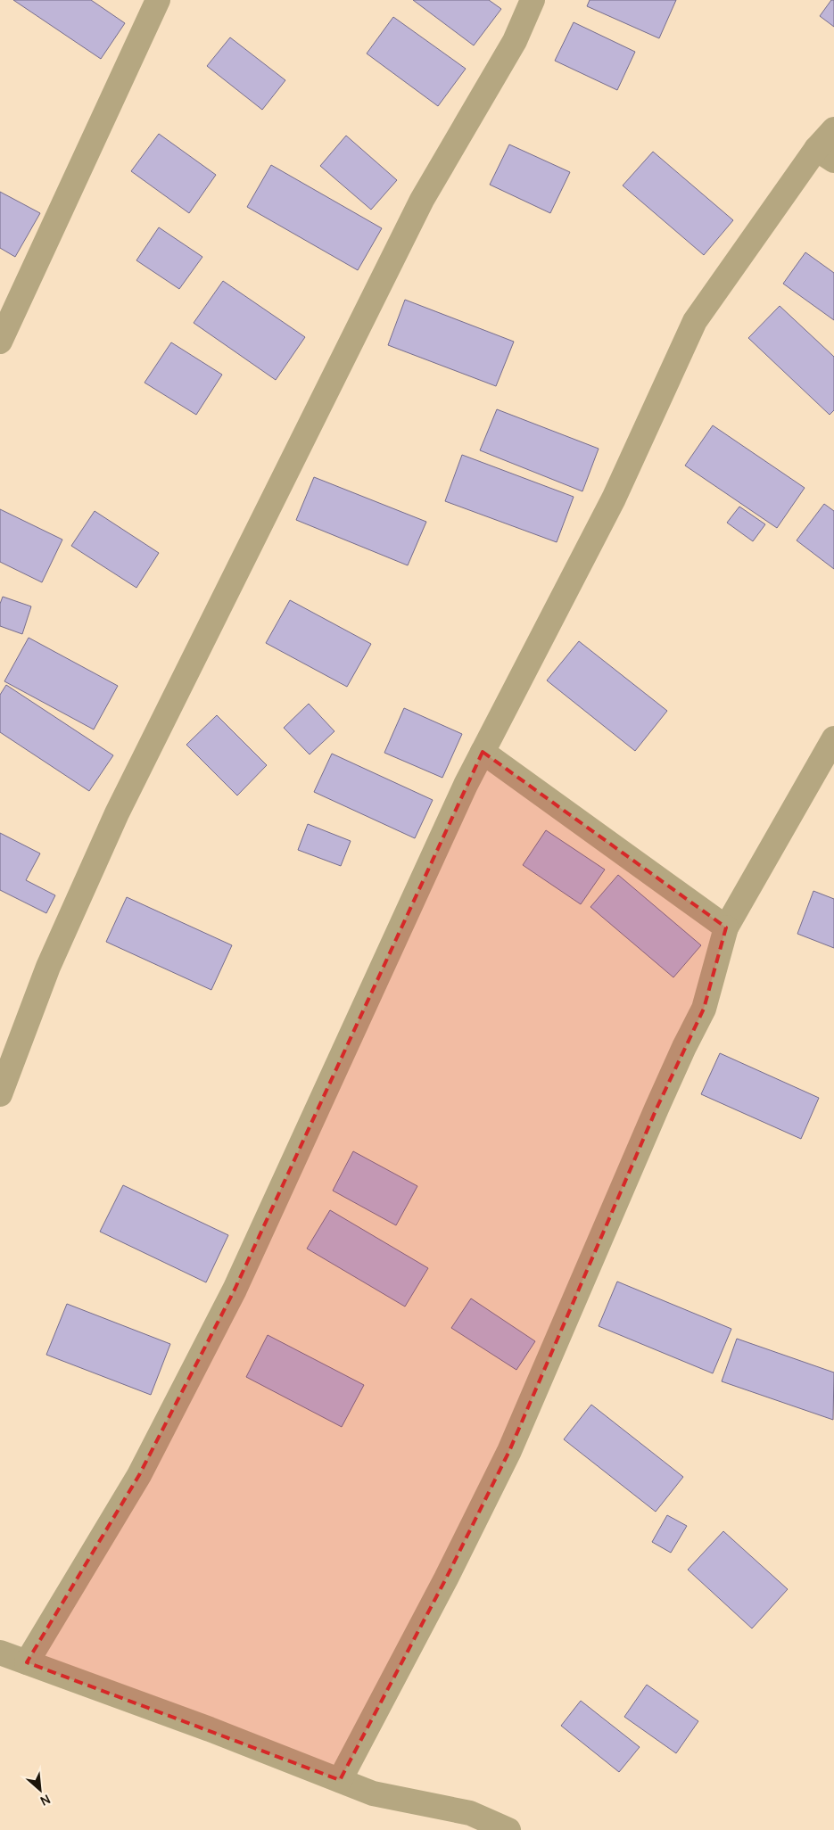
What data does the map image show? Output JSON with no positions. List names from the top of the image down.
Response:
{
  "north": "bottom right"
}
